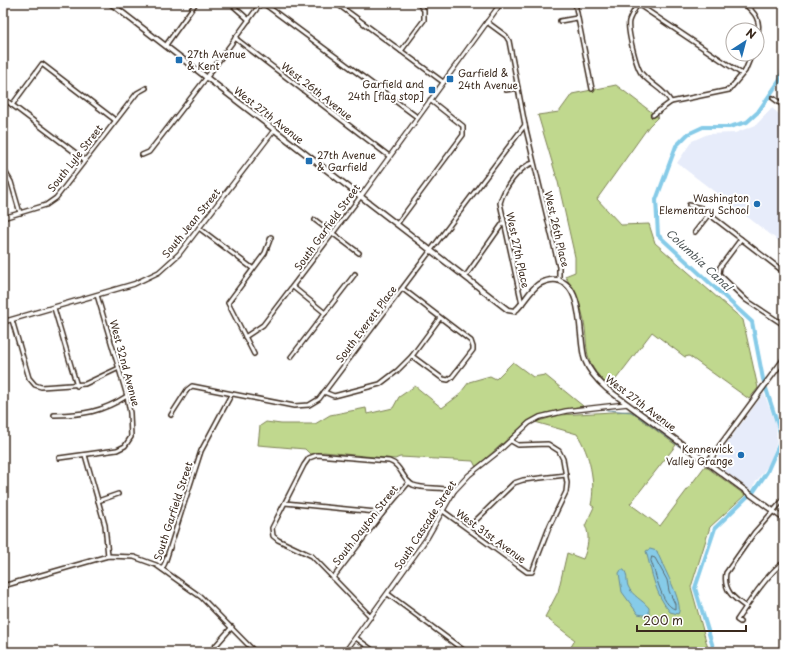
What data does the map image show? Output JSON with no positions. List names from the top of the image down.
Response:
{
  "streets": {
    "main road": ["West 27th Avenue", "West 26th Place"],
    "street": [
      "West 26th Avenue",
      "South Lyle Street",
      "South Jean Street",
      "South Garfield Street",
      "West 27th Place",
      "South Everett Place",
      "West 32nd Avenue",
      "South Dayton Street",
      "South Cascade Street",
      "West 31st Avenue"
    ]
  },
  "crossings": [
    ["West 26th Avenue", "South Garfield Street"],
    ["West 27th Avenue", "South Jean Street"],
    ["West 27th Avenue", "South Garfield Street"],
    ["West 27th Avenue", "West 26th Place"],
    ["West 27th Avenue", "West 27th Place"],
    ["West 27th Avenue", "South Everett Place"],
    ["West 27th Avenue", "South Cascade Street"],
    ["South Jean Street", "West 32nd Avenue"],
    ["South Garfield Street", "West 26th Place"],
    ["South Garfield Street", "South Everett Place"],
    ["West 26th Place", "West 27th Place"],
    ["West 26th Place", "South Everett Place"],
    ["South Cascade Street", "West 31st Avenue"]
  ],
  "water": ["Columbia Canal"],
  "places": {
    "transit": [
      "27th Avenue & Kent",
      "Garfield & 24th Avenue",
      "Garfield and 24th [flag stop]",
      "27th Avenue & Garfield"
    ],
    "other": ["Washington Elementary School", "Kennewick Valley Grange"]
  },
  "scale_bar": "200 m",
  "north": "top right"
}
